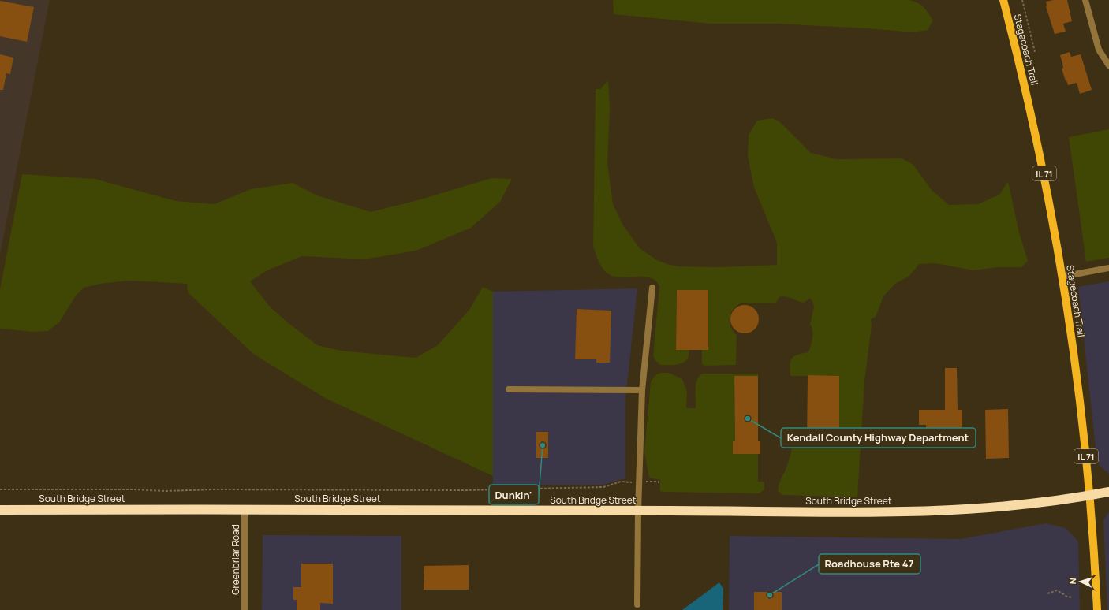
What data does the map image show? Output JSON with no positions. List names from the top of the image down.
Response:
{
  "streets": {
    "highway": ["South Bridge Street"],
    "main road": ["Stagecoach Trail", "IL 71"],
    "street": ["Greenbriar Road"]
  },
  "crossings": [
    ["Stagecoach Trail", "South Bridge Street"],
    ["South Bridge Street", "Greenbriar Road"]
  ],
  "places": ["Kendall County Highway Department", "Dunkin'", "Roadhouse Rte 47"],
  "north": "left"
}
